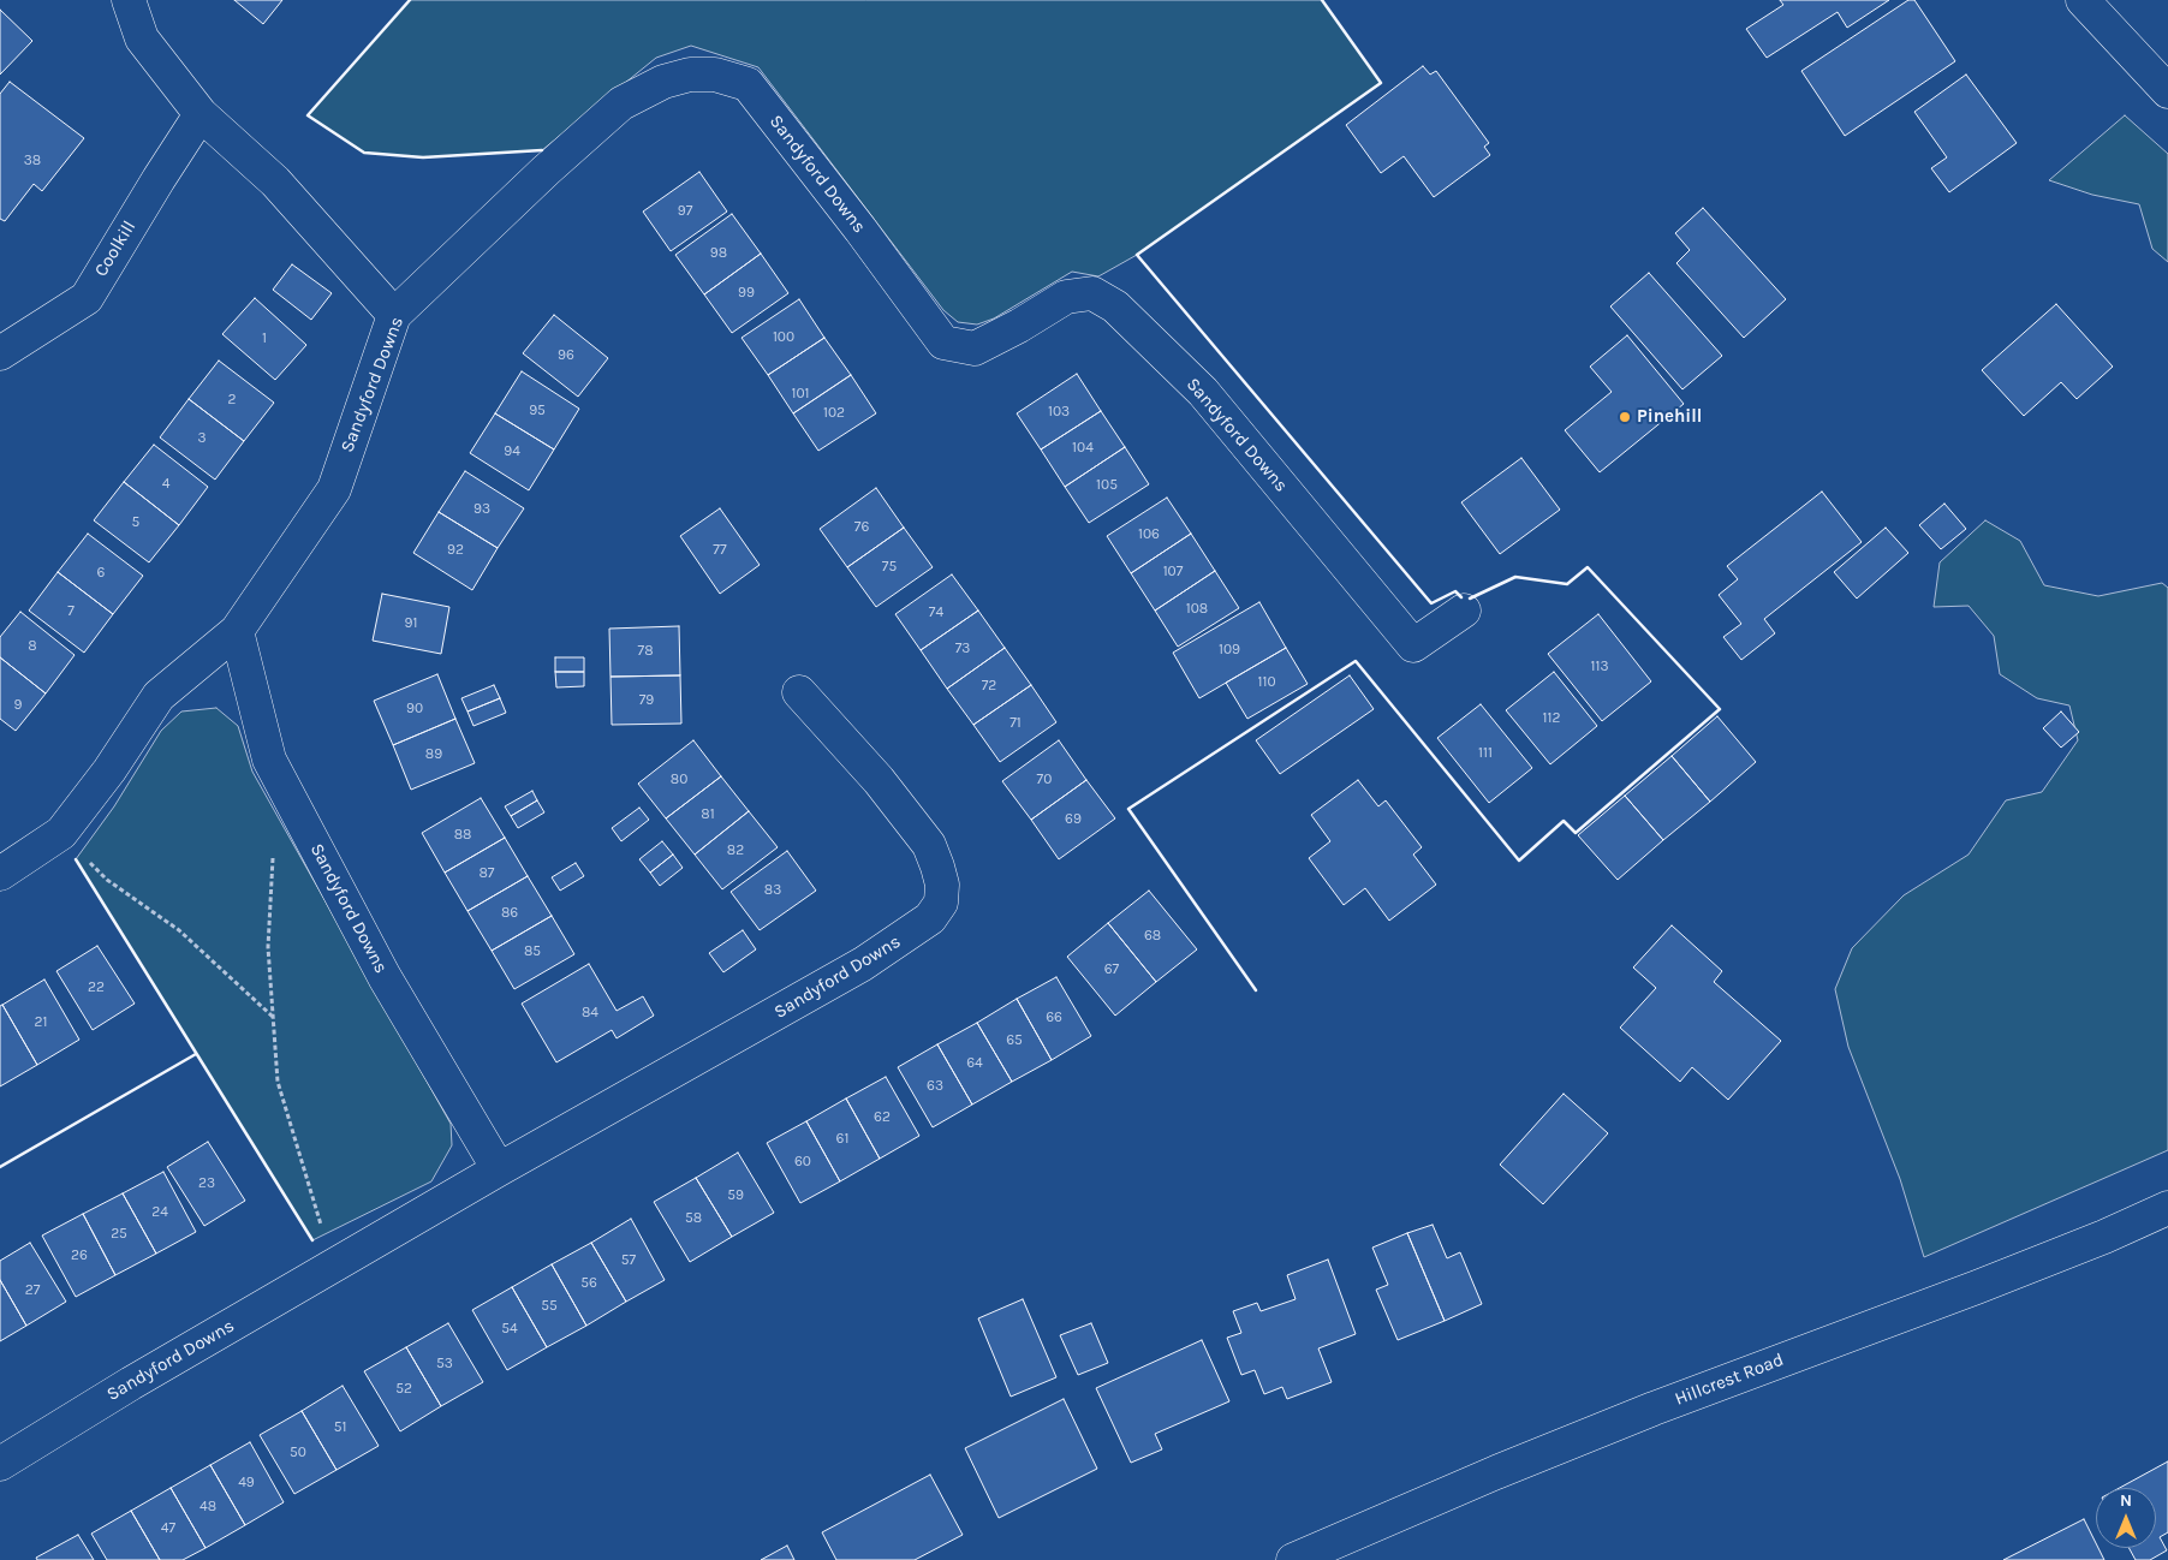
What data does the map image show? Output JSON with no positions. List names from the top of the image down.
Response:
{
  "streets": {
    "street": ["Sandyford Downs", "Coolkill", "Hillcrest Road"]
  },
  "places": ["Pinehill"],
  "house_numbers": [
    "38",
    "97",
    "98",
    "99",
    "100",
    "1",
    "96",
    "101",
    "2",
    "95",
    "103",
    "102",
    "3",
    "104",
    "94",
    "4",
    "105",
    "93",
    "5",
    "76",
    "106",
    "92",
    "77",
    "75",
    "107",
    "6",
    "108",
    "7",
    "74",
    "91",
    "8",
    "73",
    "109",
    "78",
    "113",
    "110",
    "72",
    "79",
    "9",
    "90",
    "112",
    "71",
    "111",
    "89",
    "80",
    "70",
    "81",
    "69",
    "88",
    "82",
    "87",
    "83",
    "86",
    "68",
    "85",
    "67",
    "22",
    "84",
    "66",
    "21",
    "65",
    "64",
    "63",
    "62",
    "61",
    "60",
    "23",
    "59",
    "24",
    "58",
    "25",
    "26",
    "57",
    "56",
    "27",
    "55",
    "54",
    "53",
    "52",
    "51",
    "50",
    "49",
    "48",
    "47"
  ],
  "north": "top"
}
